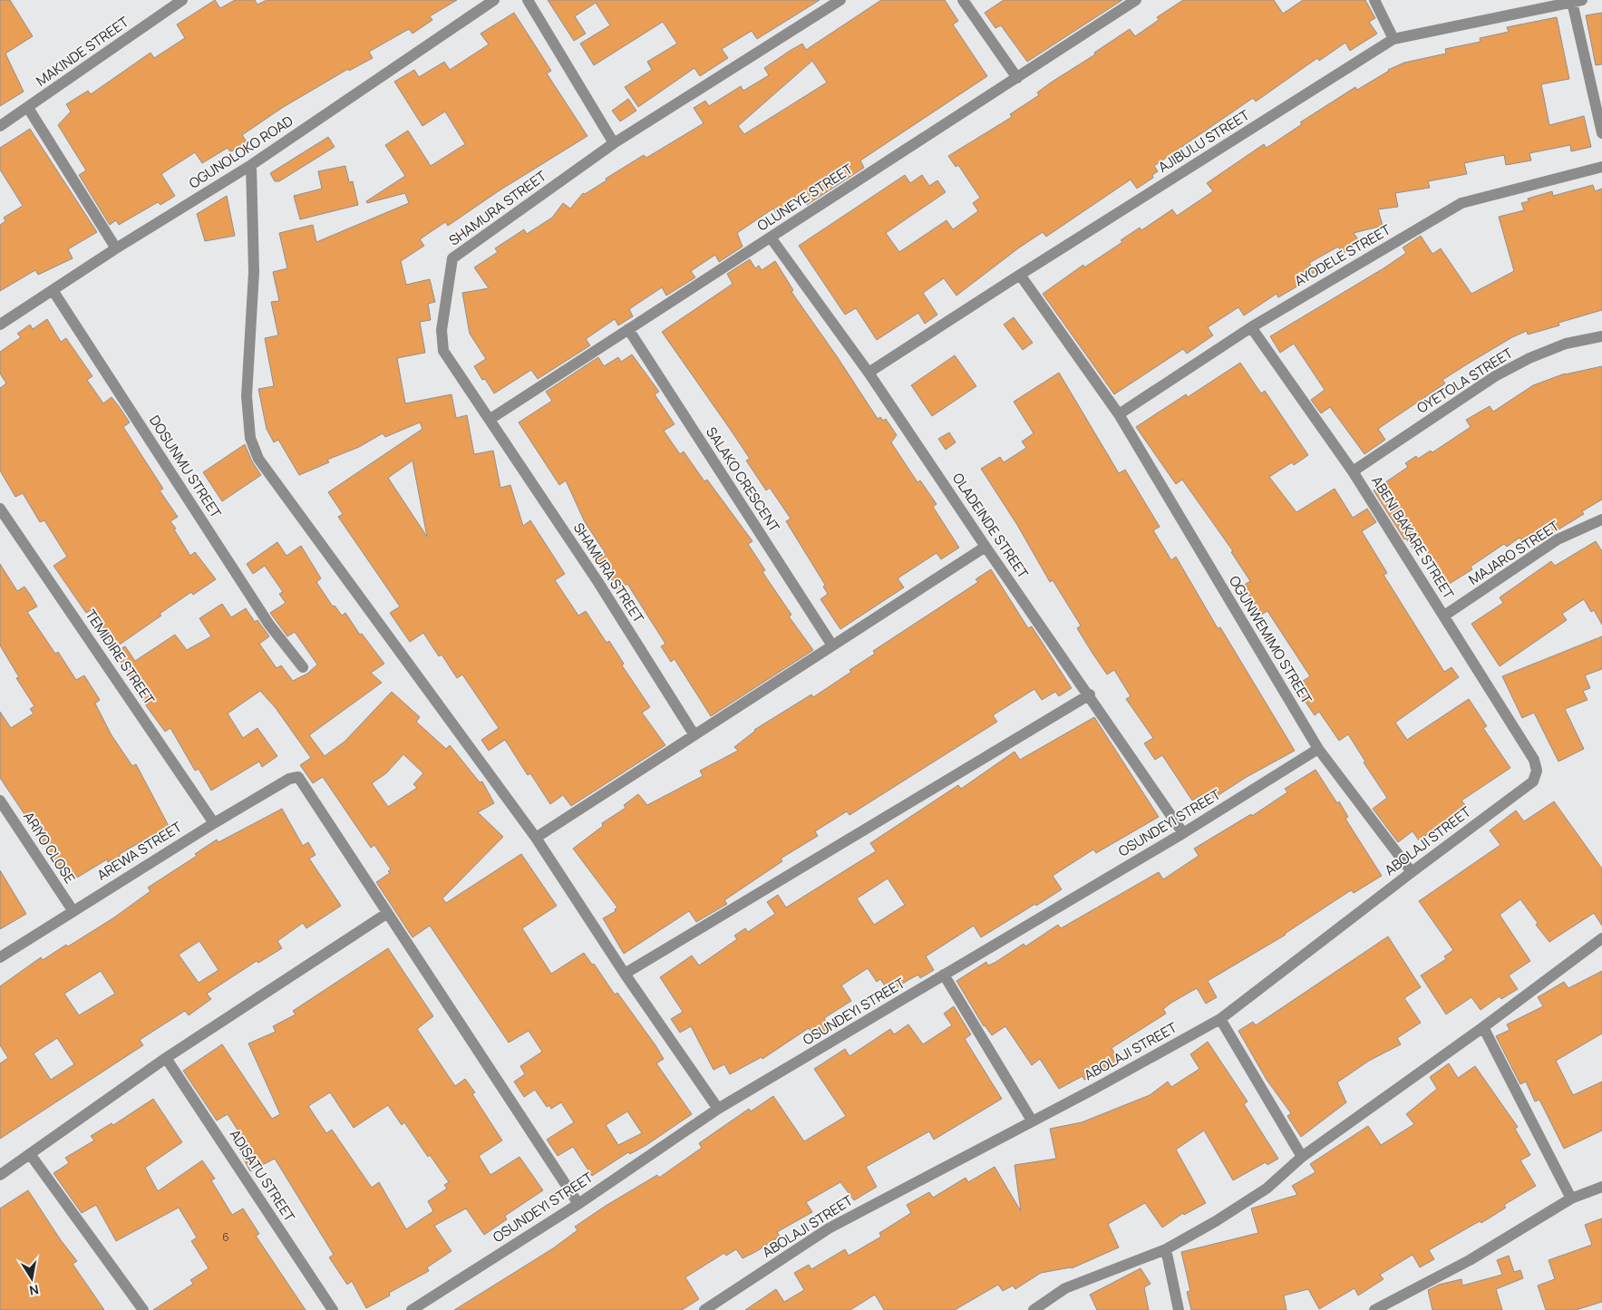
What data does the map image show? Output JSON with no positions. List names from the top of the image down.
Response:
{
  "streets": {
    "street": [
      "MAKINDE STREET",
      "AJIBULU STREET",
      "OGUNOLOKO ROAD",
      "OLUNEYE STREET",
      "SHAMURA STREET",
      "AYODELE STREET",
      "OYETOLA STREET",
      "DOSUNMU STREET",
      "SALAKO CRESCENT",
      "OLADEINDE STREET",
      "ABENI BAKARE STREET",
      "MAJARO STREET",
      "OGUNWEMIMO STREET",
      "TEMIDIRE STREET",
      "OSUNDEYI STREET",
      "ABOLAJI STREET",
      "ARIYO CLOSE",
      "AREWA STREET",
      "ADISATU STREET"
    ]
  },
  "crossings": [
    ["AJIBULU STREET", "OLADEINDE STREET"],
    ["AJIBULU STREET", "OGUNWEMIMO STREET"],
    ["OGUNOLOKO ROAD", "DOSUNMU STREET"],
    ["OLUNEYE STREET", "SHAMURA STREET"],
    ["OLUNEYE STREET", "SALAKO CRESCENT"],
    ["OLUNEYE STREET", "OLADEINDE STREET"],
    ["AYODELE STREET", "ABENI BAKARE STREET"],
    ["AYODELE STREET", "OGUNWEMIMO STREET"],
    ["OYETOLA STREET", "ABENI BAKARE STREET"],
    ["OLADEINDE STREET", "OSUNDEYI STREET"],
    ["ABENI BAKARE STREET", "MAJARO STREET"],
    ["ABENI BAKARE STREET", "ABOLAJI STREET"],
    ["OGUNWEMIMO STREET", "OSUNDEYI STREET"],
    ["OGUNWEMIMO STREET", "ABOLAJI STREET"],
    ["TEMIDIRE STREET", "AREWA STREET"],
    ["ARIYO CLOSE", "AREWA STREET"]
  ],
  "house_numbers": ["6"],
  "north": "bottom"
}
